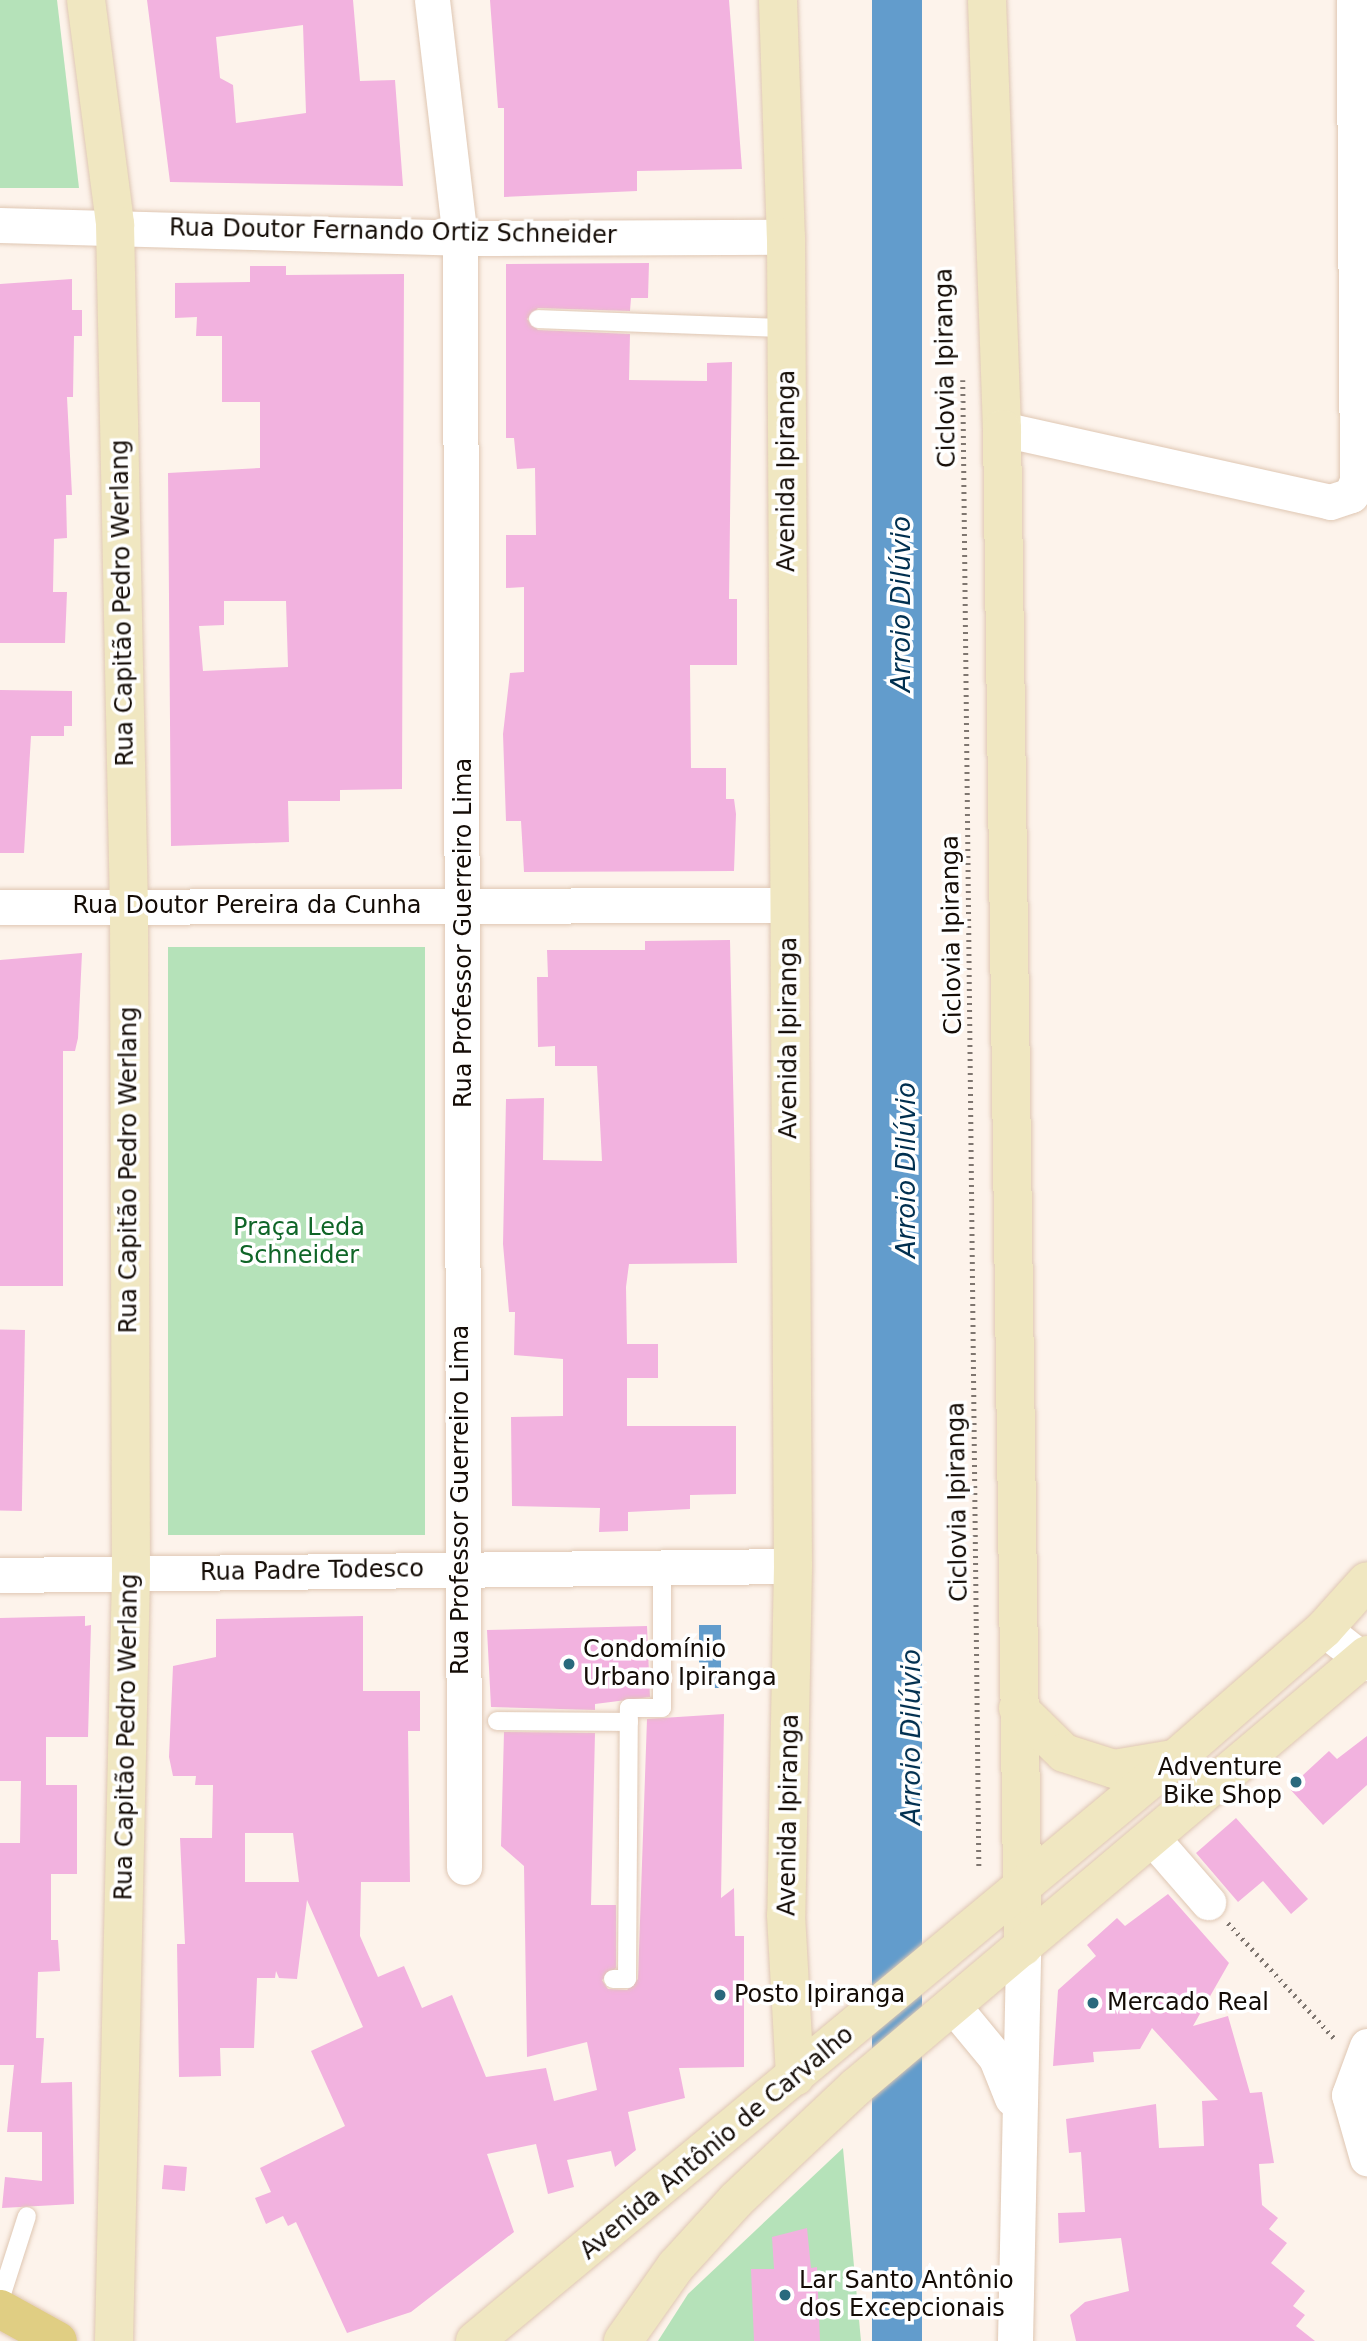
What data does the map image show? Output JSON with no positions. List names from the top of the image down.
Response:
{
  "streets": {
    "main road": ["Avenida Ipiranga", "Rua Capitão Pedro Werlang", "Avenida Antônio de Carvalho"],
    "street": [
      "Rua Doutor Fernando Ortiz Schneider",
      "Rua Doutor Pereira da Cunha",
      "Rua Professor Guerreiro Lima",
      "Rua Padre Todesco"
    ],
    "path": ["Ciclovia Ipiranga"]
  },
  "crossings": [
    ["Rua Doutor Fernando Ortiz Schneider", "Avenida Ipiranga"],
    ["Rua Doutor Fernando Ortiz Schneider", "Rua Capitão Pedro Werlang"],
    ["Rua Doutor Fernando Ortiz Schneider", "Rua Professor Guerreiro Lima"],
    ["Avenida Ipiranga", "Rua Doutor Pereira da Cunha"],
    ["Avenida Ipiranga", "Rua Padre Todesco"],
    ["Avenida Ipiranga", "Avenida Antônio de Carvalho"],
    ["Rua Capitão Pedro Werlang", "Rua Doutor Pereira da Cunha"],
    ["Rua Capitão Pedro Werlang", "Rua Padre Todesco"],
    ["Rua Doutor Pereira da Cunha", "Rua Professor Guerreiro Lima"],
    ["Rua Professor Guerreiro Lima", "Rua Padre Todesco"]
  ],
  "water": ["Arroio Dilúvio"],
  "parks": ["Praça Leda Schneider"],
  "places": [
    "Condomínio Urbano Ipiranga",
    "Adventure Bike Shop",
    "Posto Ipiranga",
    "Mercado Real",
    "Lar Santo Antônio dos Excepcionais"
  ]
}
